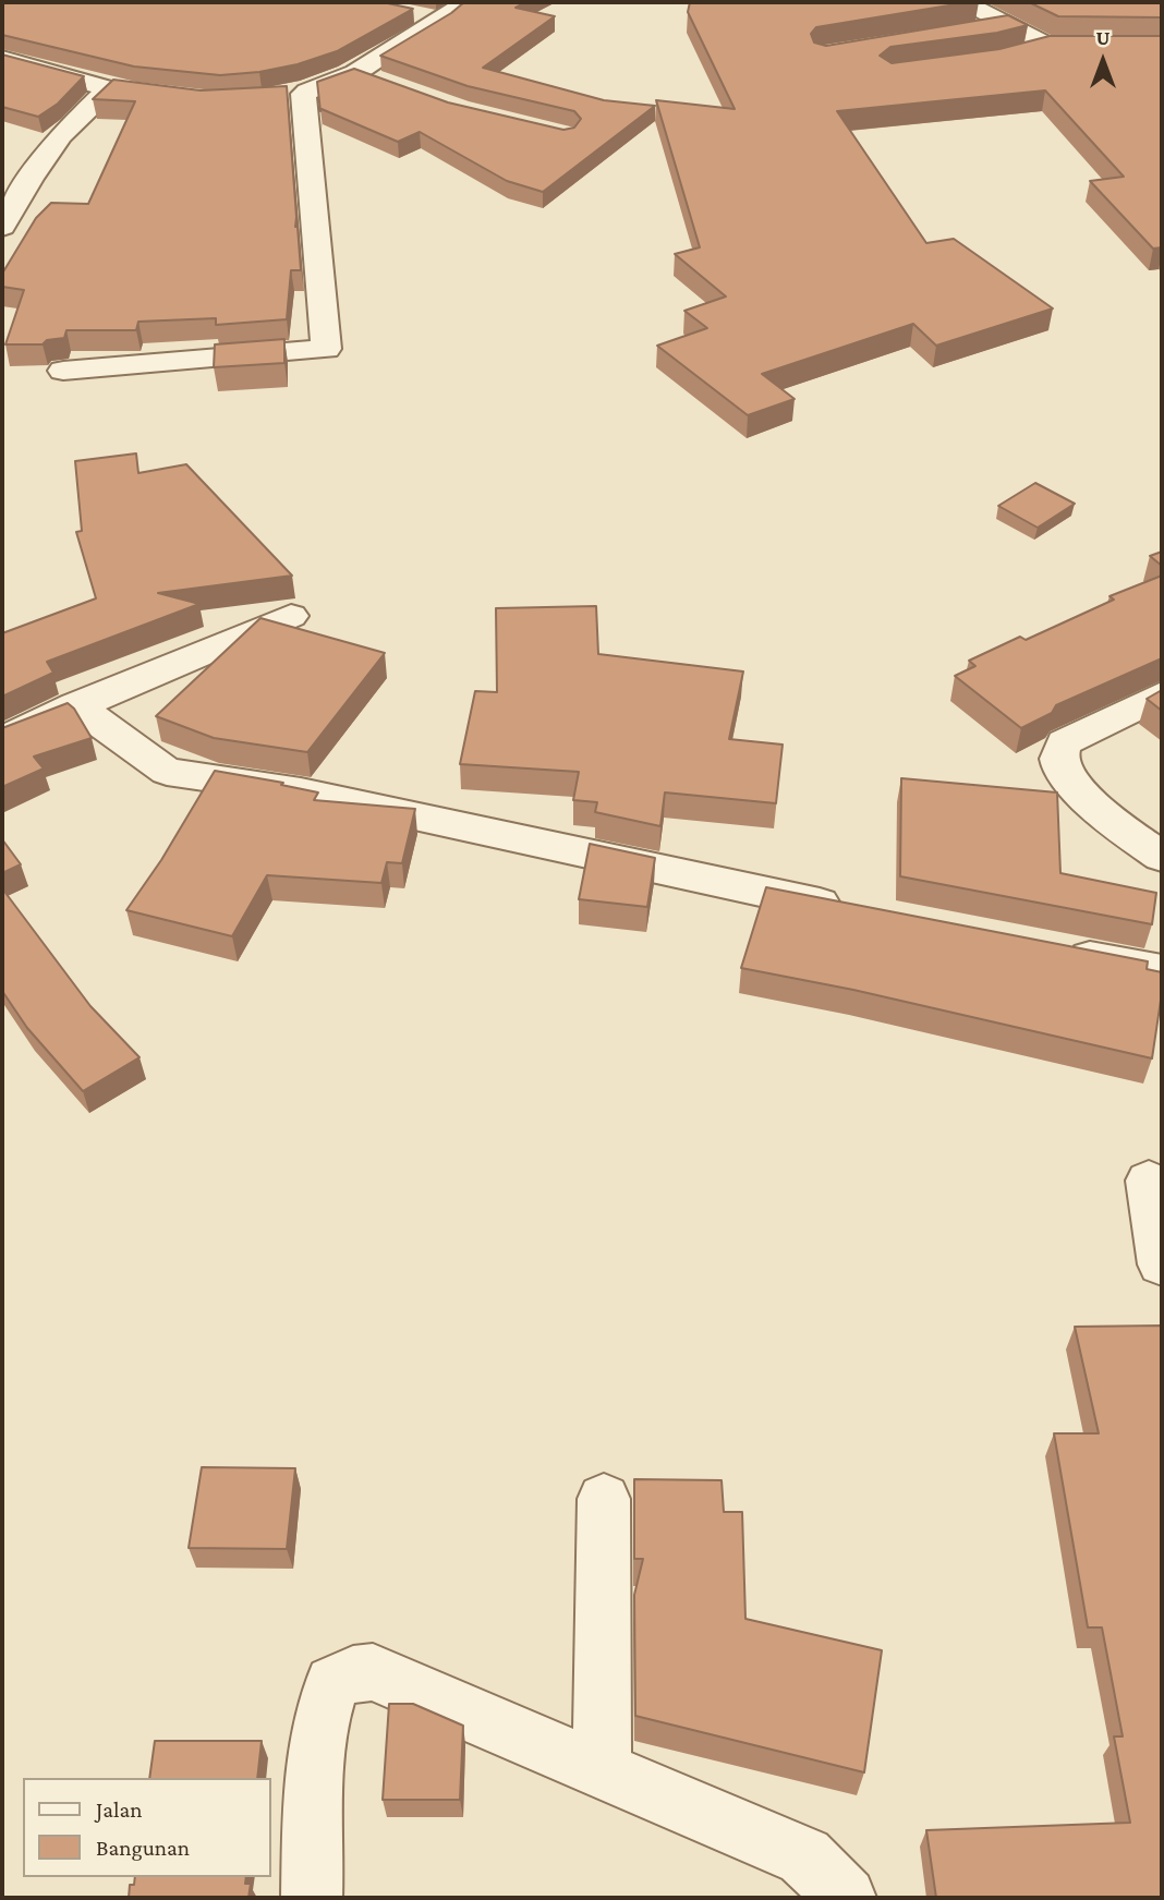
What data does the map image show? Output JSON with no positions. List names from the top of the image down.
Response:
{
  "legend": ["Jalan", "Bangunan"],
  "north": "top"
}
